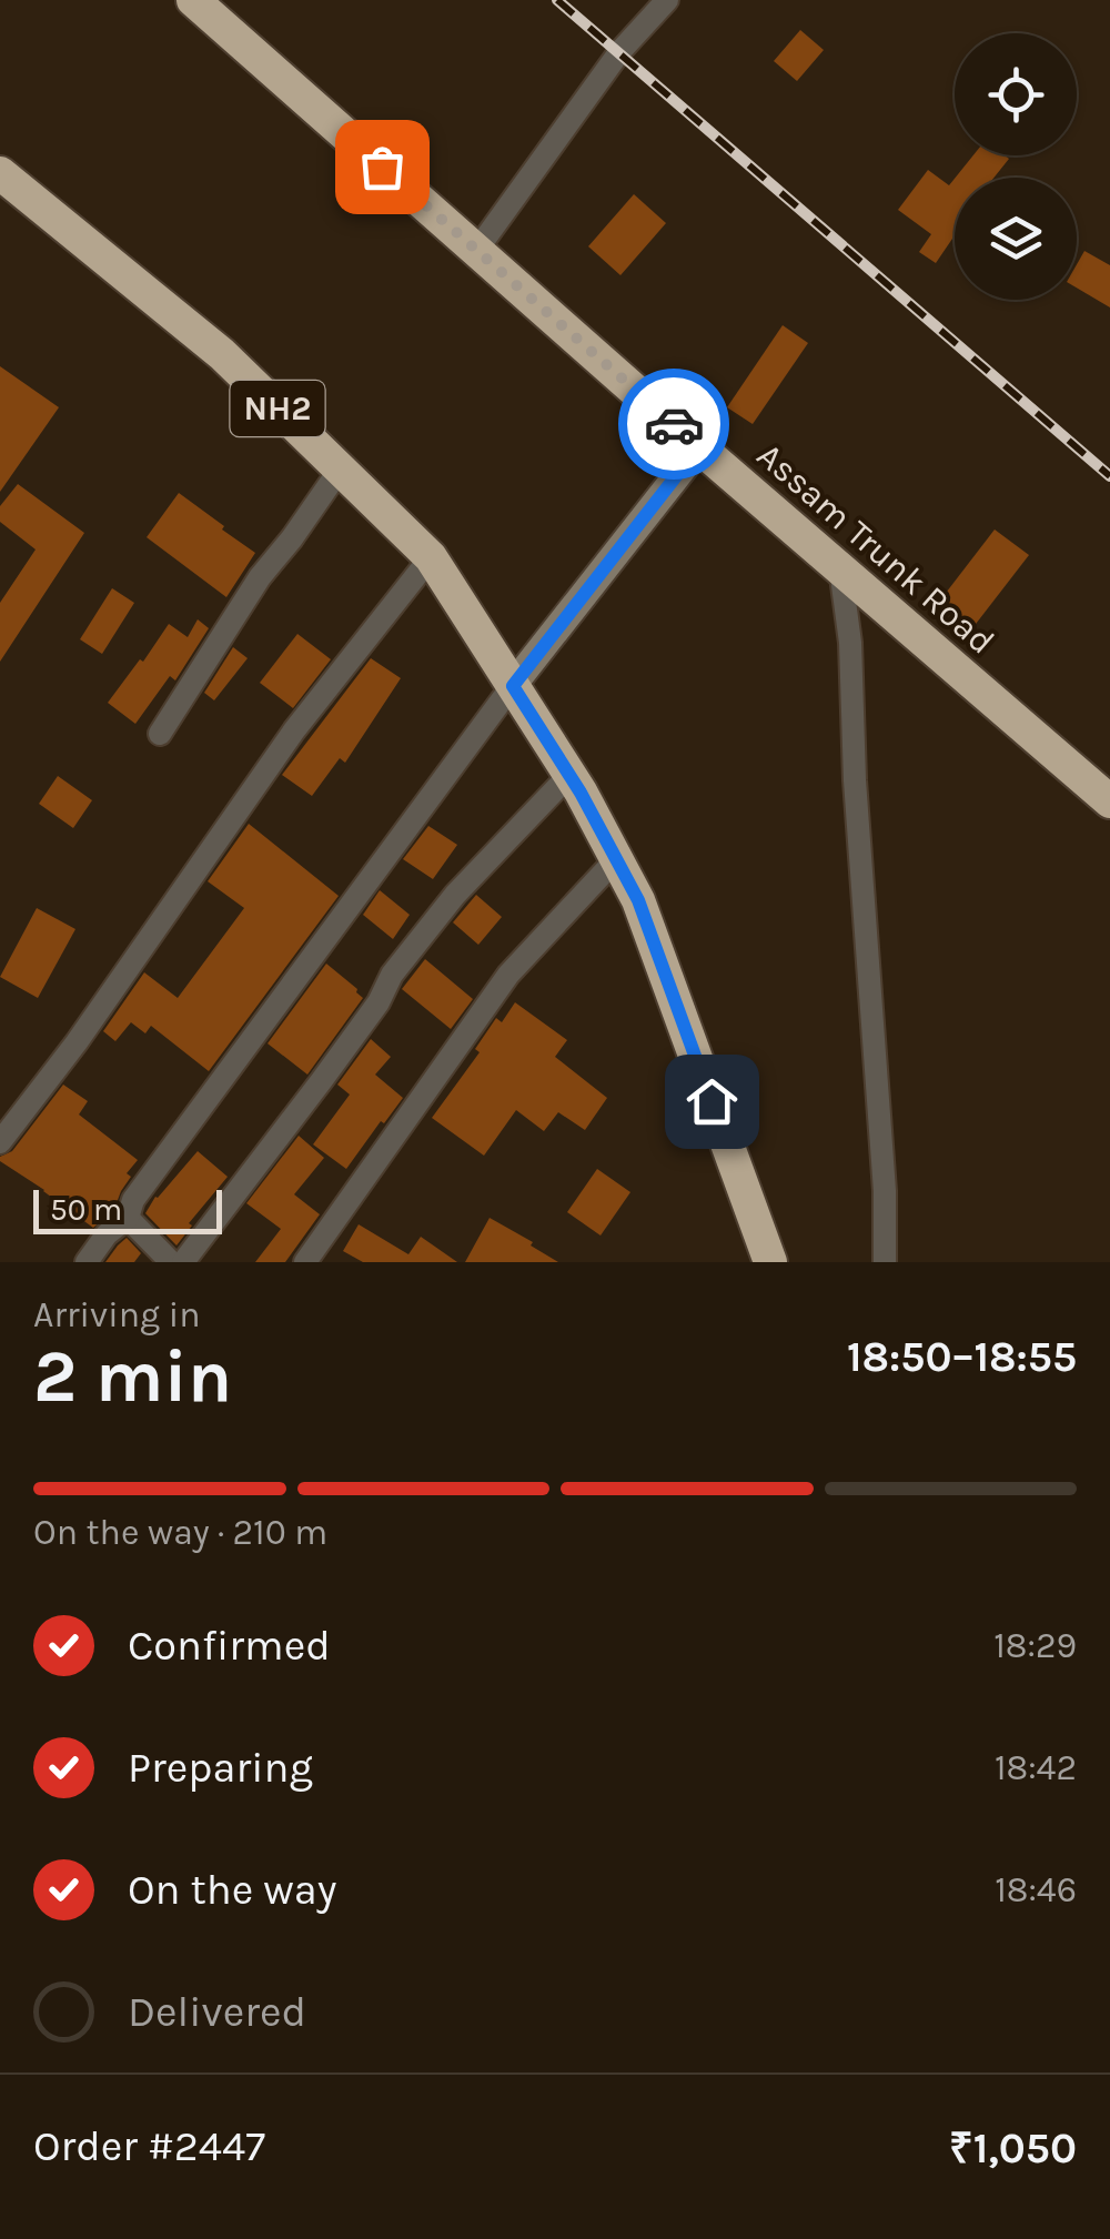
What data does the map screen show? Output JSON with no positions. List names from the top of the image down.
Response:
{
  "streets": {
    "highway": ["NH2", "Assam Trunk Road"]
  },
  "scale_bar": "50 m",
  "page": {
    "scale": "50 m",
    "heading": ["2 min", "Arriving in", "18:50–18:55"],
    "panel": ["Order #2447", "₹1,050"],
    "bar": "On the way · 210 m",
    "list": [
      ["Confirmed", "18:29"],
      ["Preparing", "18:42"],
      ["On the way", "18:46"],
      "Delivered"
    ]
  }
}
